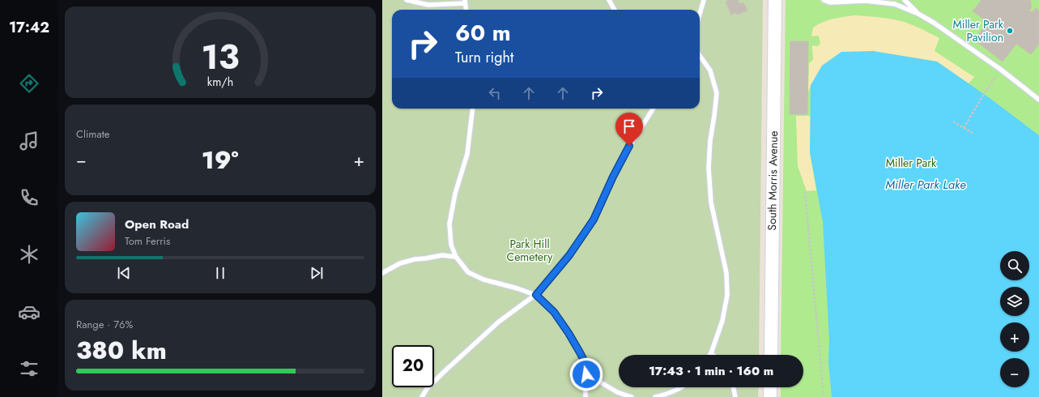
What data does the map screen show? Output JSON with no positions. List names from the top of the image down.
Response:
{
  "streets": {
    "main road": ["South Morris Avenue"]
  },
  "water": ["Miller Park Lake"],
  "parks": ["Miller Park", "Park Hill Cemetery"],
  "places": ["Miller Park Pavilion"],
  "page": {
    "tabs": "17:42",
    "turn": ["60 m", "Turn right"],
    "tile": [
      "Climate",
      ["Range · 76%", "380 km"]
    ],
    "heat": ["−", "19°", "+"],
    "song": ["Open Road", "Tom Ferris"],
    "map_buttons": ["+", "−"],
    "limit": "20",
    "trip": "17:43 · 1 min · 160 m",
    "gauge": ["13", "km/h"]
  }
}
